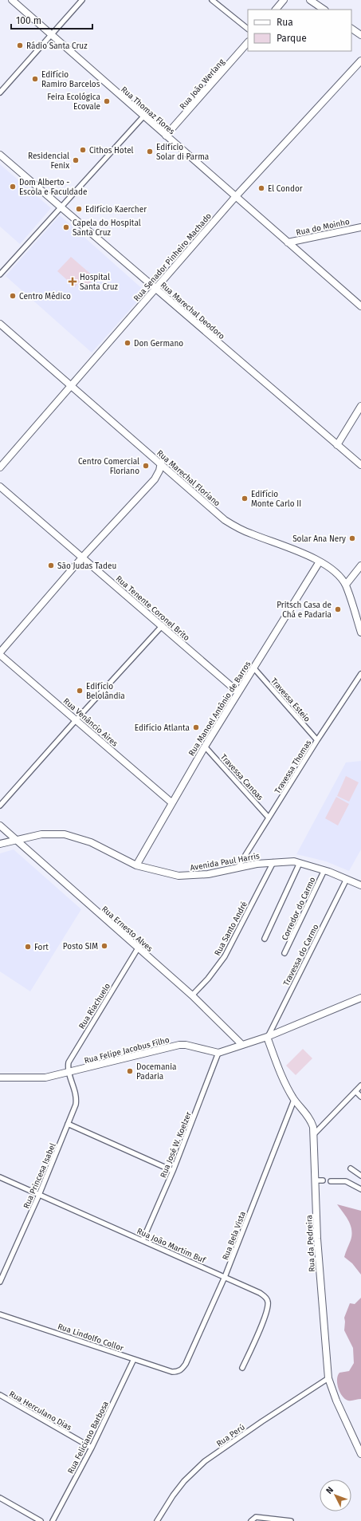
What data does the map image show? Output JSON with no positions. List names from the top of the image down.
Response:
{
  "streets": {
    "main road": [
      "Rua João Werlang",
      "Rua Thomaz Flores",
      "Rua do Moinho",
      "Rua Senador Pinheiro Machado",
      "Rua Marechal Deodoro",
      "Rua Marechal Floriano",
      "Rua Tenente Coronel Brito",
      "Rua Manoel Antônio de Barros",
      "Rua Venâncio Aires",
      "Avenida Paul Harris",
      "Rua Ernesto Alves",
      "Rua Felipe Jacobus Filho",
      "Rua da Pedreira"
    ],
    "street": [
      "Travessa Esteio",
      "Travessa Thomas",
      "Travessa Canoas",
      "Corredor do Carmo",
      "Rua Santo André",
      "Travessa do Carmo",
      "Rua Riachuelo",
      "Rua José W. Koelzer",
      "Rua Princesa Isabel",
      "Rua Bela Vista",
      "Rua João Martim Buf",
      "Rua Lindolfo Collor",
      "Rua Herculano Dias",
      "Rua Perú",
      "Rua Feliciano Barbosa"
    ]
  },
  "crossings": [
    ["Rua João Werlang", "Rua Thomaz Flores"],
    ["Rua Thomaz Flores", "Rua do Moinho"],
    ["Rua Thomaz Flores", "Rua Senador Pinheiro Machado"],
    ["Rua Senador Pinheiro Machado", "Rua Marechal Deodoro"],
    ["Rua Senador Pinheiro Machado", "Rua Marechal Floriano"],
    ["Rua Marechal Floriano", "Rua Manoel Antônio de Barros"],
    ["Rua Tenente Coronel Brito", "Rua Manoel Antônio de Barros"],
    ["Travessa Esteio", "Rua Manoel Antônio de Barros"],
    ["Travessa Esteio", "Travessa Thomas"],
    ["Rua Manoel Antônio de Barros", "Rua Venâncio Aires"],
    ["Rua Manoel Antônio de Barros", "Travessa Canoas"],
    ["Rua Manoel Antônio de Barros", "Avenida Paul Harris"],
    ["Travessa Thomas", "Travessa Canoas"],
    ["Travessa Thomas", "Avenida Paul Harris"],
    ["Avenida Paul Harris", "Corredor do Carmo"],
    ["Avenida Paul Harris", "Rua Ernesto Alves"],
    ["Avenida Paul Harris", "Rua Santo André"],
    ["Avenida Paul Harris", "Travessa do Carmo"],
    ["Rua Ernesto Alves", "Rua Santo André"],
    ["Rua Ernesto Alves", "Rua Riachuelo"],
    ["Travessa do Carmo", "Rua da Pedreira"],
    ["Rua Riachuelo", "Rua Felipe Jacobus Filho"],
    ["Rua Riachuelo", "Rua Princesa Isabel"],
    ["Rua Felipe Jacobus Filho", "Rua José W. Koelzer"],
    ["Rua Felipe Jacobus Filho", "Rua Princesa Isabel"],
    ["Rua José W. Koelzer", "Rua João Martim Buf"],
    ["Rua Princesa Isabel", "Rua João Martim Buf"],
    ["Rua Bela Vista", "Rua da Pedreira"],
    ["Rua Bela Vista", "Rua João Martim Buf"],
    ["Rua Bela Vista", "Rua Lindolfo Collor"],
    ["Rua da Pedreira", "Rua Perú"],
    ["Rua Lindolfo Collor", "Rua Feliciano Barbosa"],
    ["Rua Herculano Dias", "Rua Feliciano Barbosa"]
  ],
  "places": {
    "other": [
      "Rádio Santa Cruz",
      "Edifício Ramiro Barcelos",
      "Feira Ecológica Ecovale",
      "Cithos Hotel",
      "Edifício Solar di Parma",
      "Residencial Fenix",
      "Dom Alberto - Escola e Faculdade",
      "El Condor",
      "Edifício Kaercher",
      "Capela do Hospital Santa Cruz",
      "Centro Médico",
      "Don Germano",
      "Centro Comercial Floriano",
      "Edifício Monte Carlo II",
      "Solar Ana Nery",
      "São Judas Tadeu",
      "Pritsch Casa de Chá e Padaria",
      "Edifício Belolândia",
      "Edifício Atlanta",
      "Posto SIM",
      "Fort",
      "Docemania Padaria"
    ],
    "health": ["Hospital Santa Cruz"]
  },
  "legend": ["Rua", "Parque"],
  "scale_bar": "100 m",
  "north": "top left"
}
